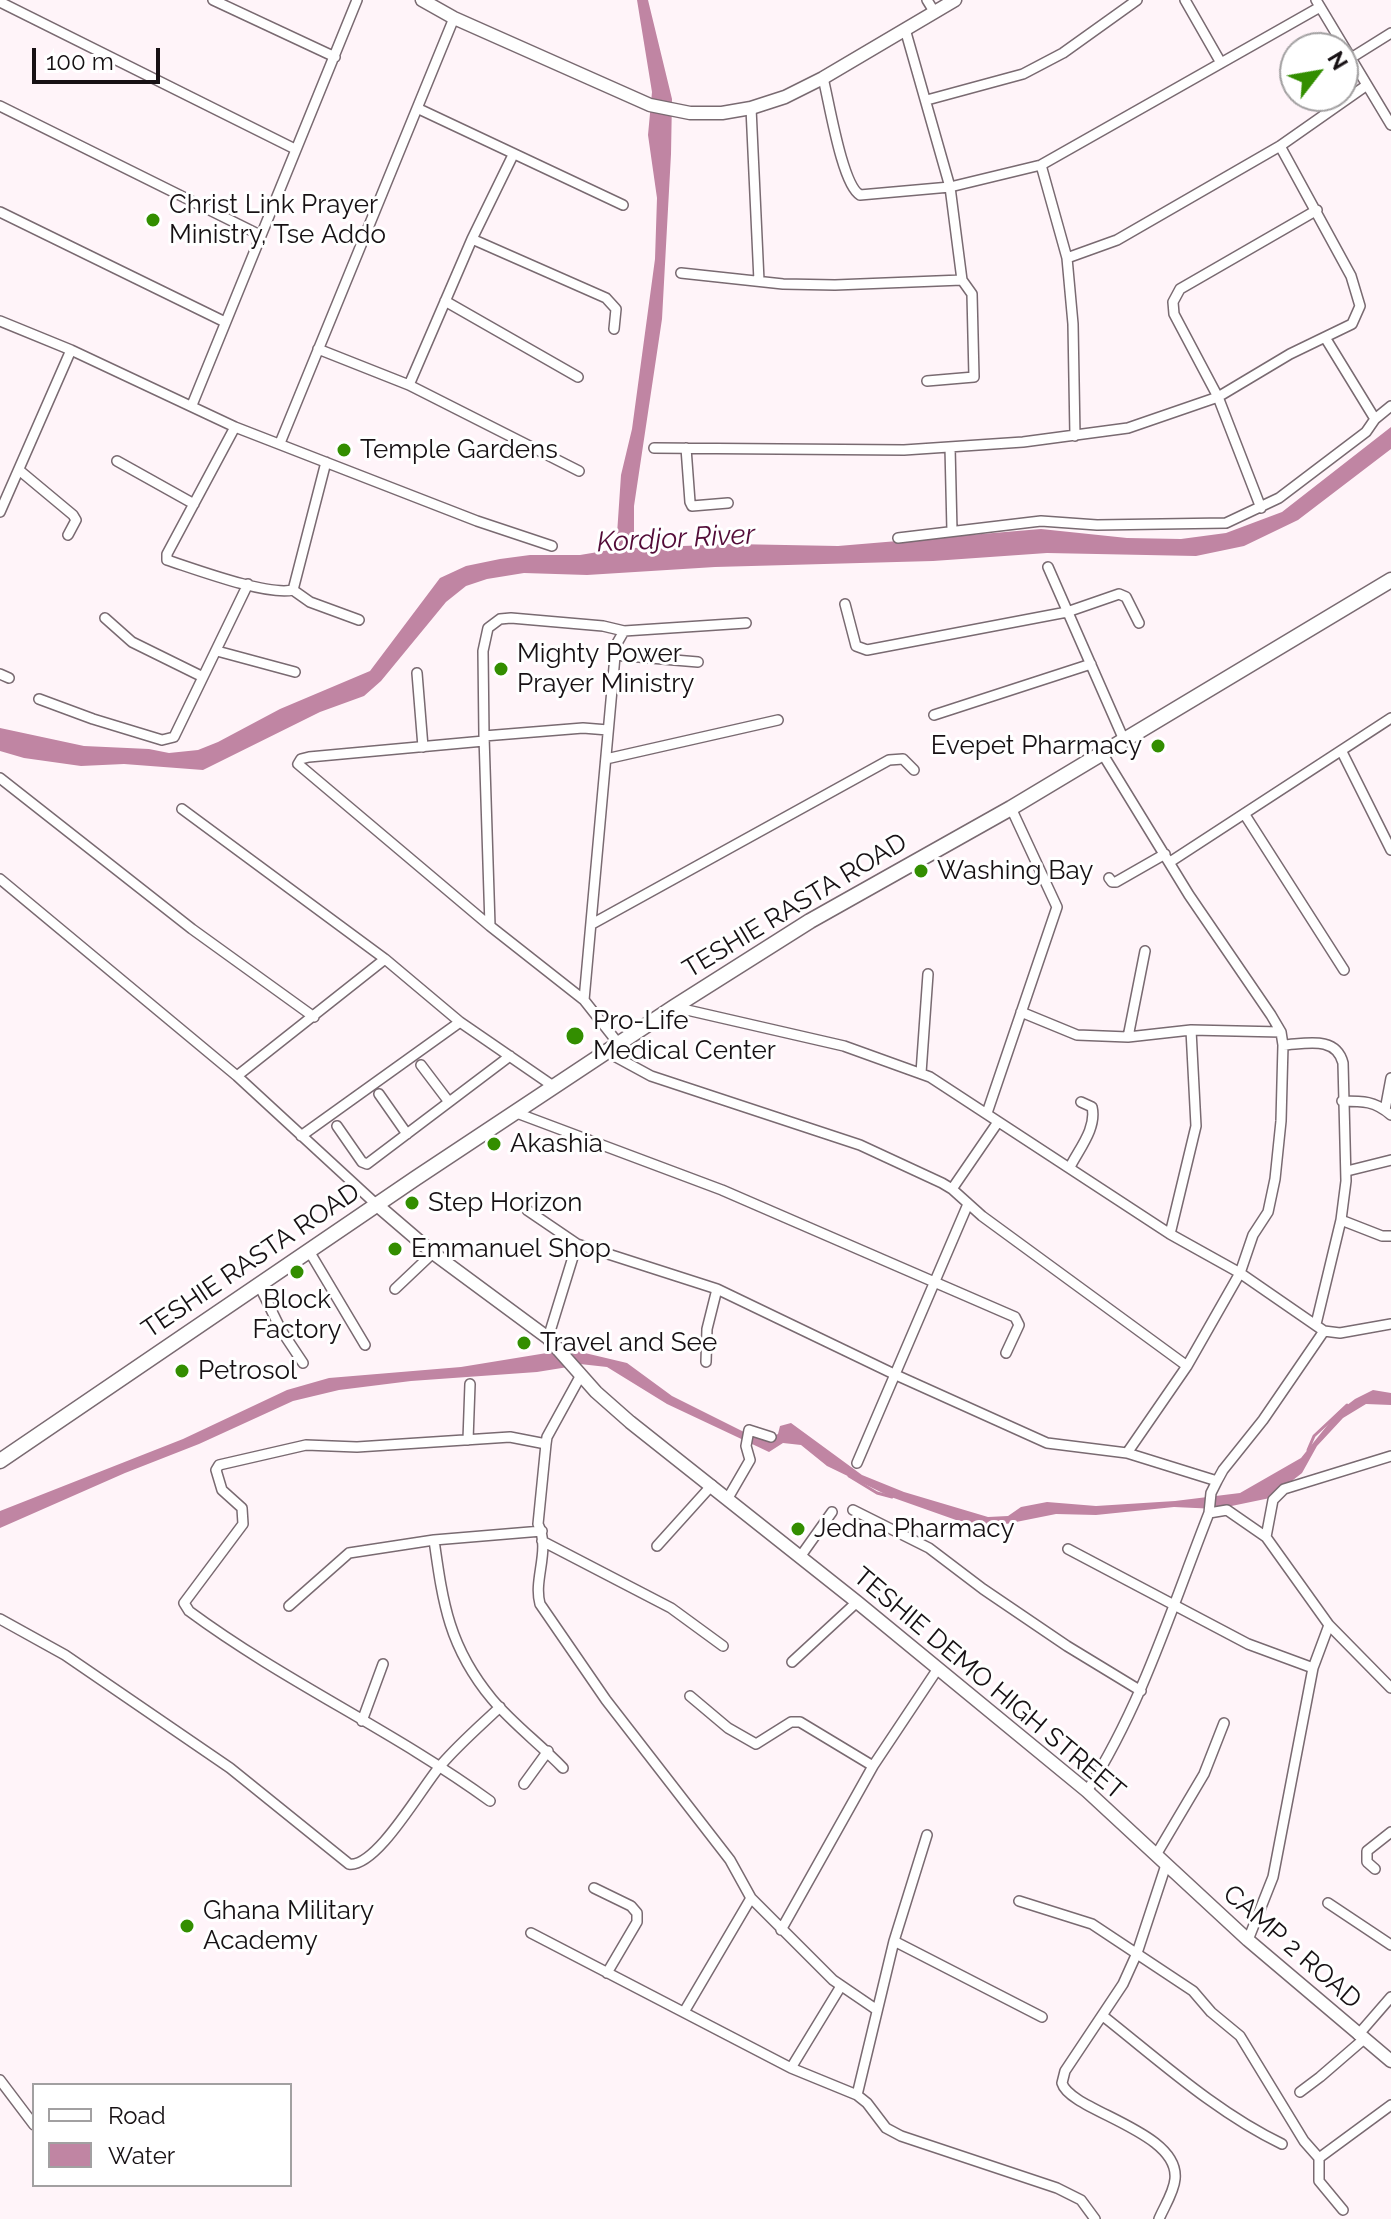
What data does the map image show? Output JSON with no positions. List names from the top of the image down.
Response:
{
  "streets": {
    "main road": ["TESHIE RASTA ROAD"],
    "street": ["TESHIE DEMO HIGH STREET", "CAMP 2 ROAD"]
  },
  "crossings": [
    ["TESHIE RASTA ROAD", "TESHIE DEMO HIGH STREET"],
    ["TESHIE DEMO HIGH STREET", "CAMP 2 ROAD"]
  ],
  "water": ["Kordjor River"],
  "places": [
    "Christ Link Prayer Ministry, Tse Addo",
    "Temple Gardens",
    "Mighty Power Prayer Ministry",
    "Evepet Pharmacy",
    "Washing Bay",
    "Pro-Life Medical Center",
    "Akashia",
    "Step Horizon",
    "Emmanuel Shop",
    "Block Factory",
    "Travel and See",
    "Petrosol",
    "Jedna Pharmacy",
    "Ghana Military Academy"
  ],
  "legend": ["Road", "Water"],
  "scale_bar": "100 m",
  "north": "top right"
}
